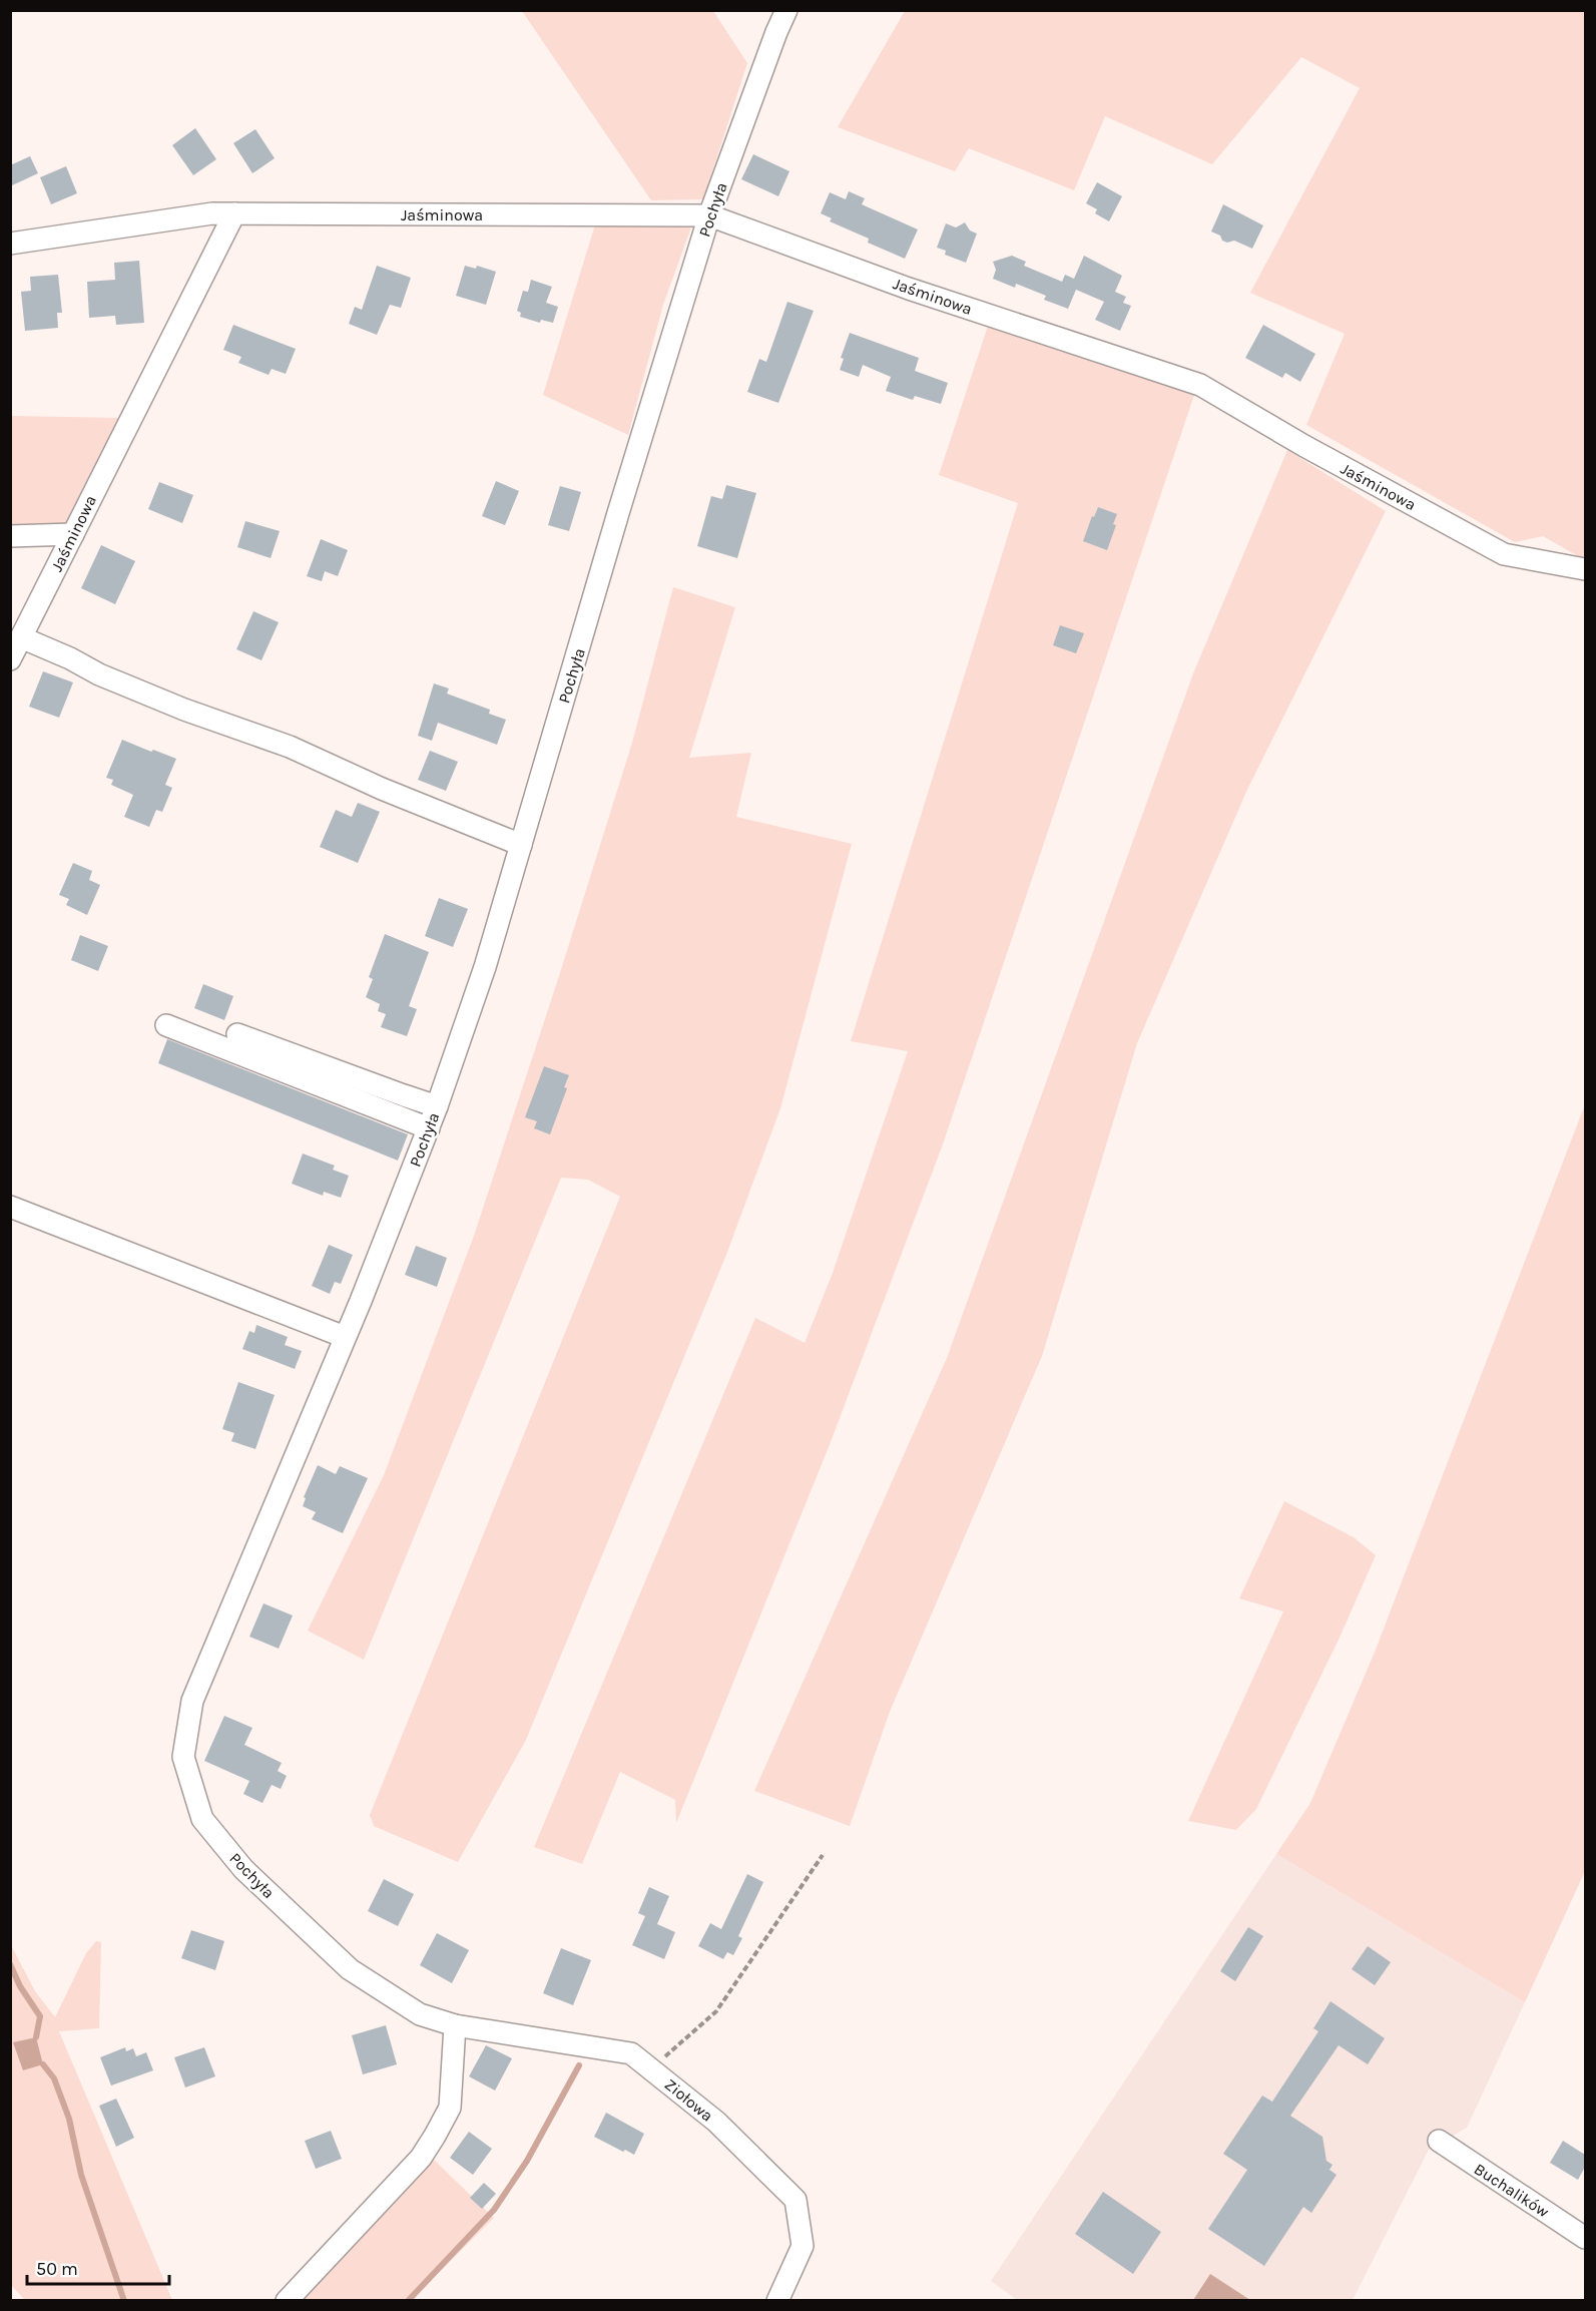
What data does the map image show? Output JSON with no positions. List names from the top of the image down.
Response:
{
  "streets": {
    "street": [
      "Pochyła",
      "Jaśminowa",
      "Ziołowa",
      "Buchalików"
    ]
  },
  "crossings": [
    ["Pochyła", "Jaśminowa"],
    ["Pochyła", "Ziołowa"]
  ],
  "scale_bar": "50 m"
}
